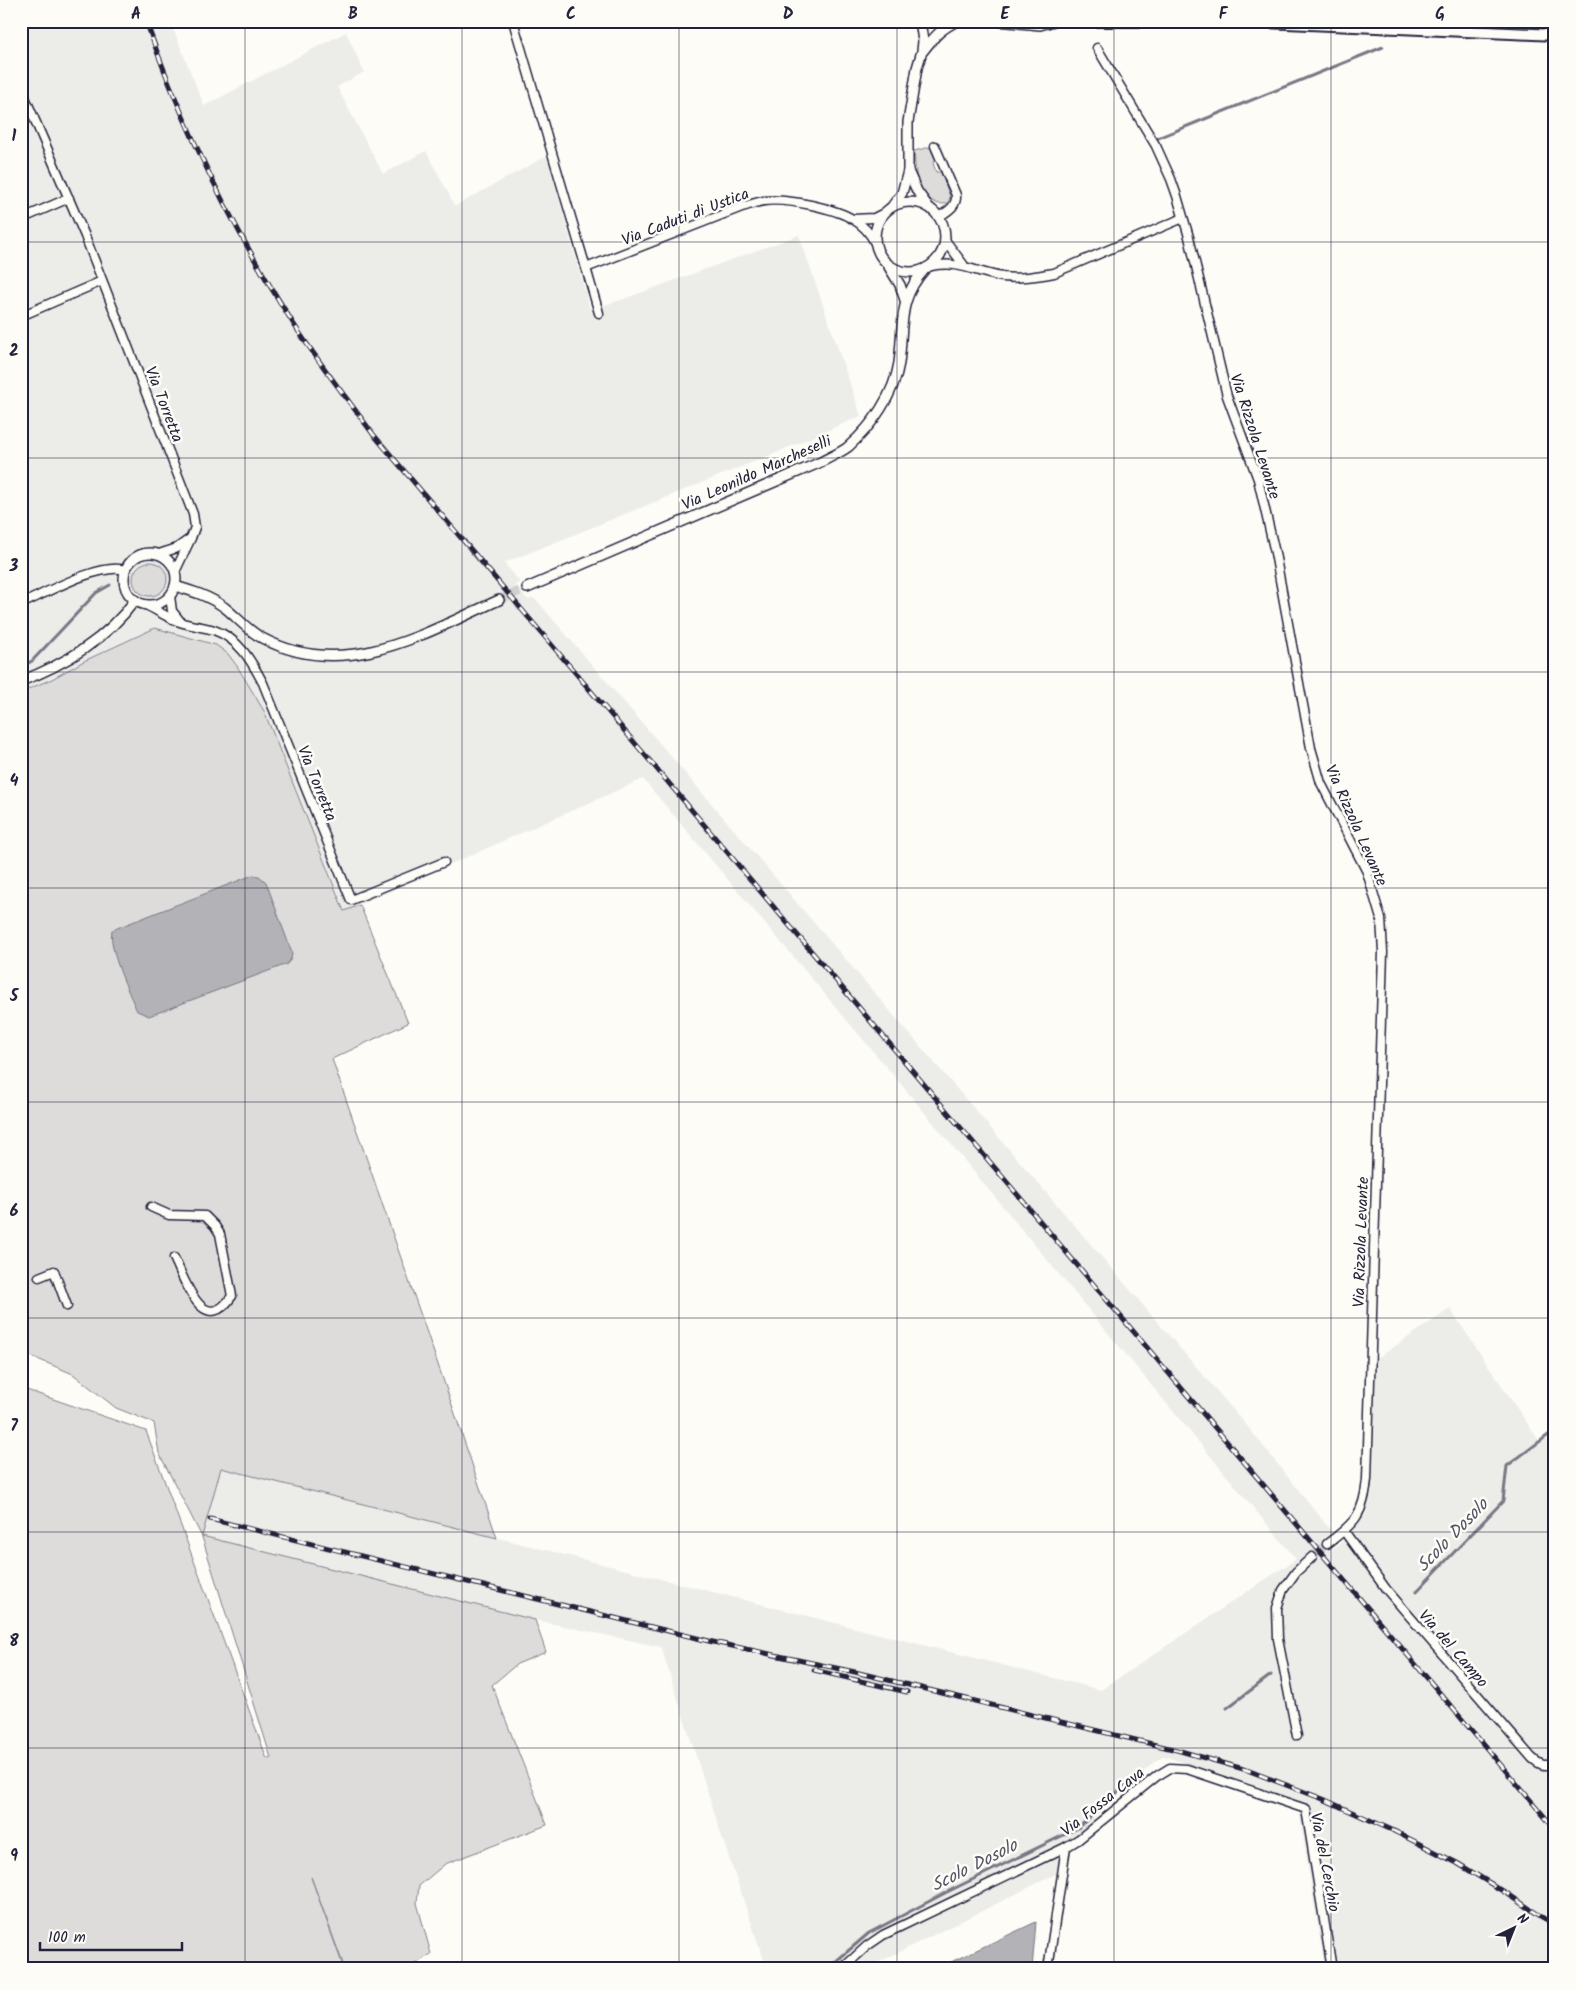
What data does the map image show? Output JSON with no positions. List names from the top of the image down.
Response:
{
  "streets": {
    "street": [
      "Via Caduti di Ustica",
      "Via Torretta",
      "Via Rizzola Levante",
      "Via Leonildo Marcheselli",
      "Via del Campo",
      "Via Fossa Cava",
      "Via del Cerchio"
    ]
  },
  "crossings": [
    ["Via Caduti di Ustica", "Via Leonildo Marcheselli"],
    ["Via Rizzola Levante", "Via del Campo"],
    ["Via Fossa Cava", "Via del Cerchio"]
  ],
  "water": ["Scolo Dosolo"],
  "scale_bar": "100 m",
  "north": "top right",
  "grid": {
    "columns": [
      "A",
      "B",
      "C",
      "D",
      "E",
      "F",
      "G"
    ],
    "rows": [
      "1",
      "2",
      "3",
      "4",
      "5",
      "6",
      "7",
      "8",
      "9"
    ]
  }
}
